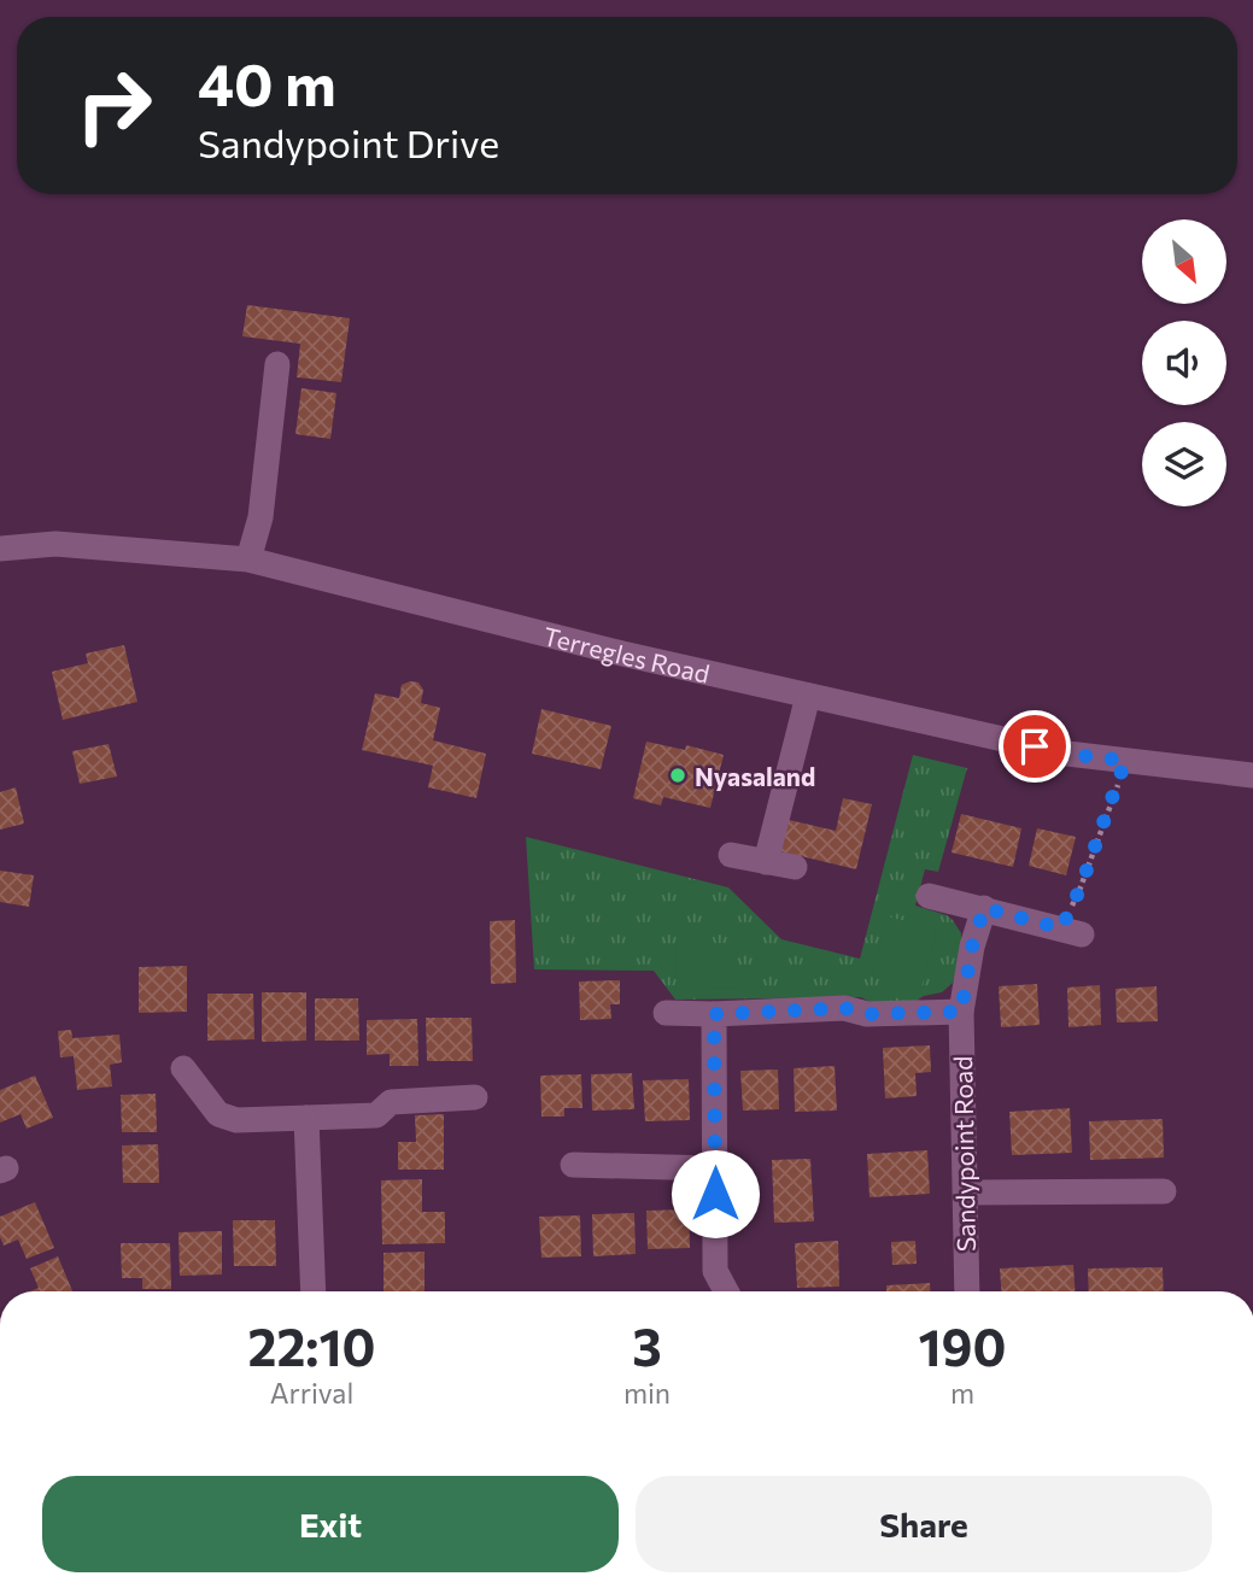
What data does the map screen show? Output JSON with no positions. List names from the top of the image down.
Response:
{
  "streets": {
    "street": ["Terregles Road", "Sandypoint Road"]
  },
  "places": ["Nyasaland"],
  "north": "bottom right",
  "page": {
    "turn": ["40 m", "Sandypoint Drive"],
    "eta": [
      "22:10",
      "Arrival",
      "3",
      "min",
      "190",
      "m"
    ],
    "buttons": ["Exit", "Share"]
  }
}
